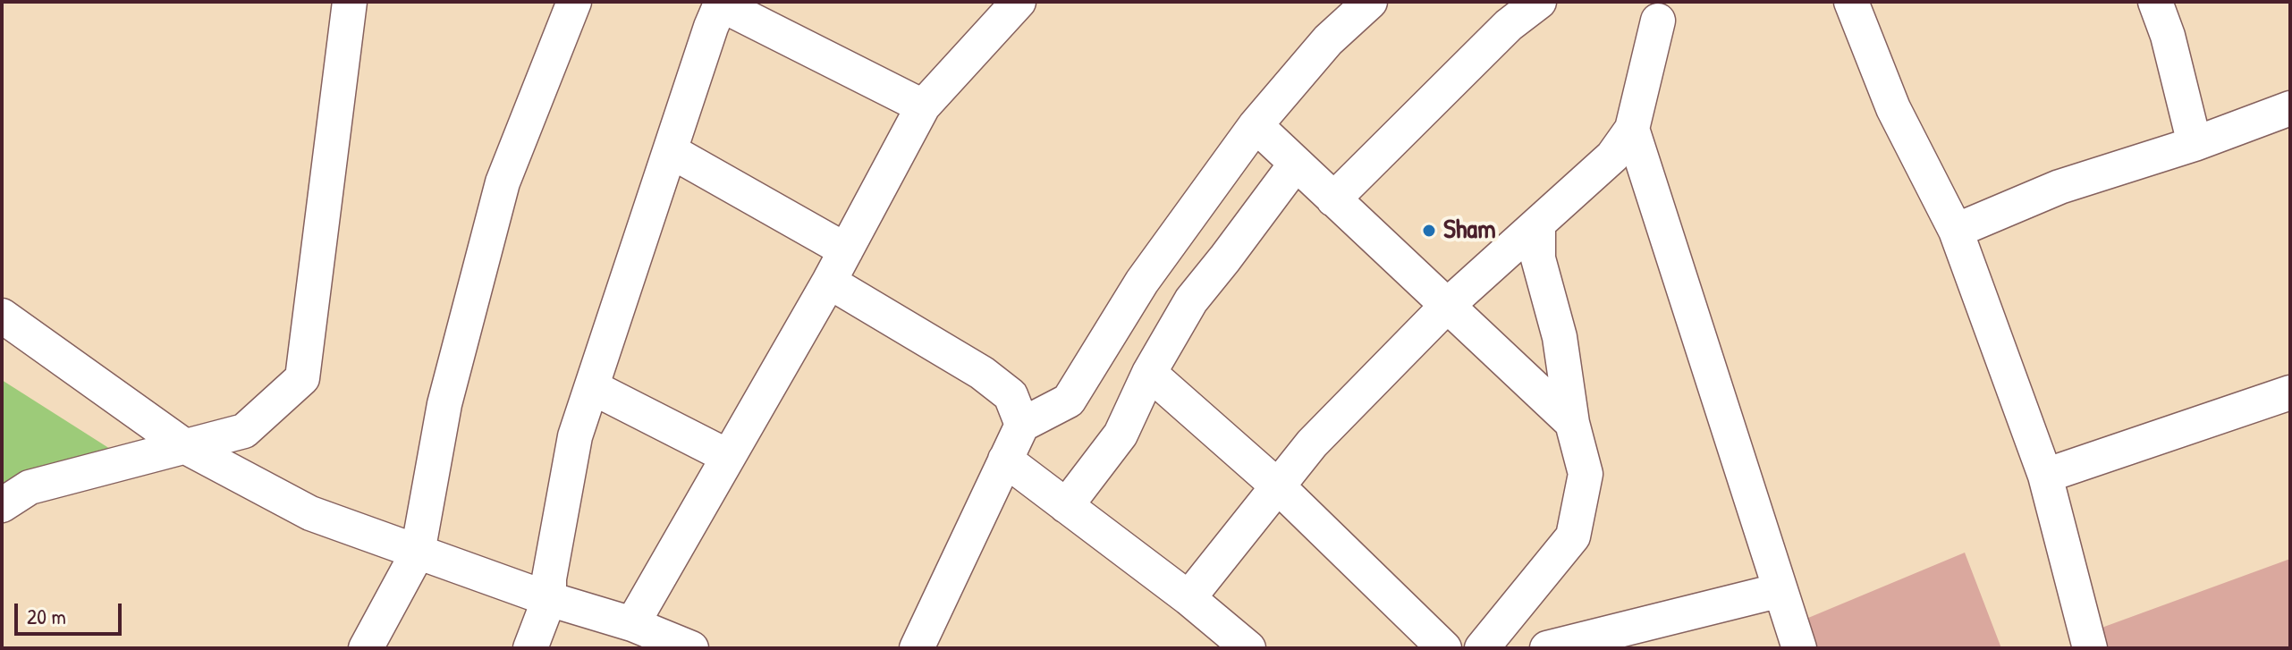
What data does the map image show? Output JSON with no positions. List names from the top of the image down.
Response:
{
  "places": ["Sham"],
  "scale_bar": "20 m"
}
